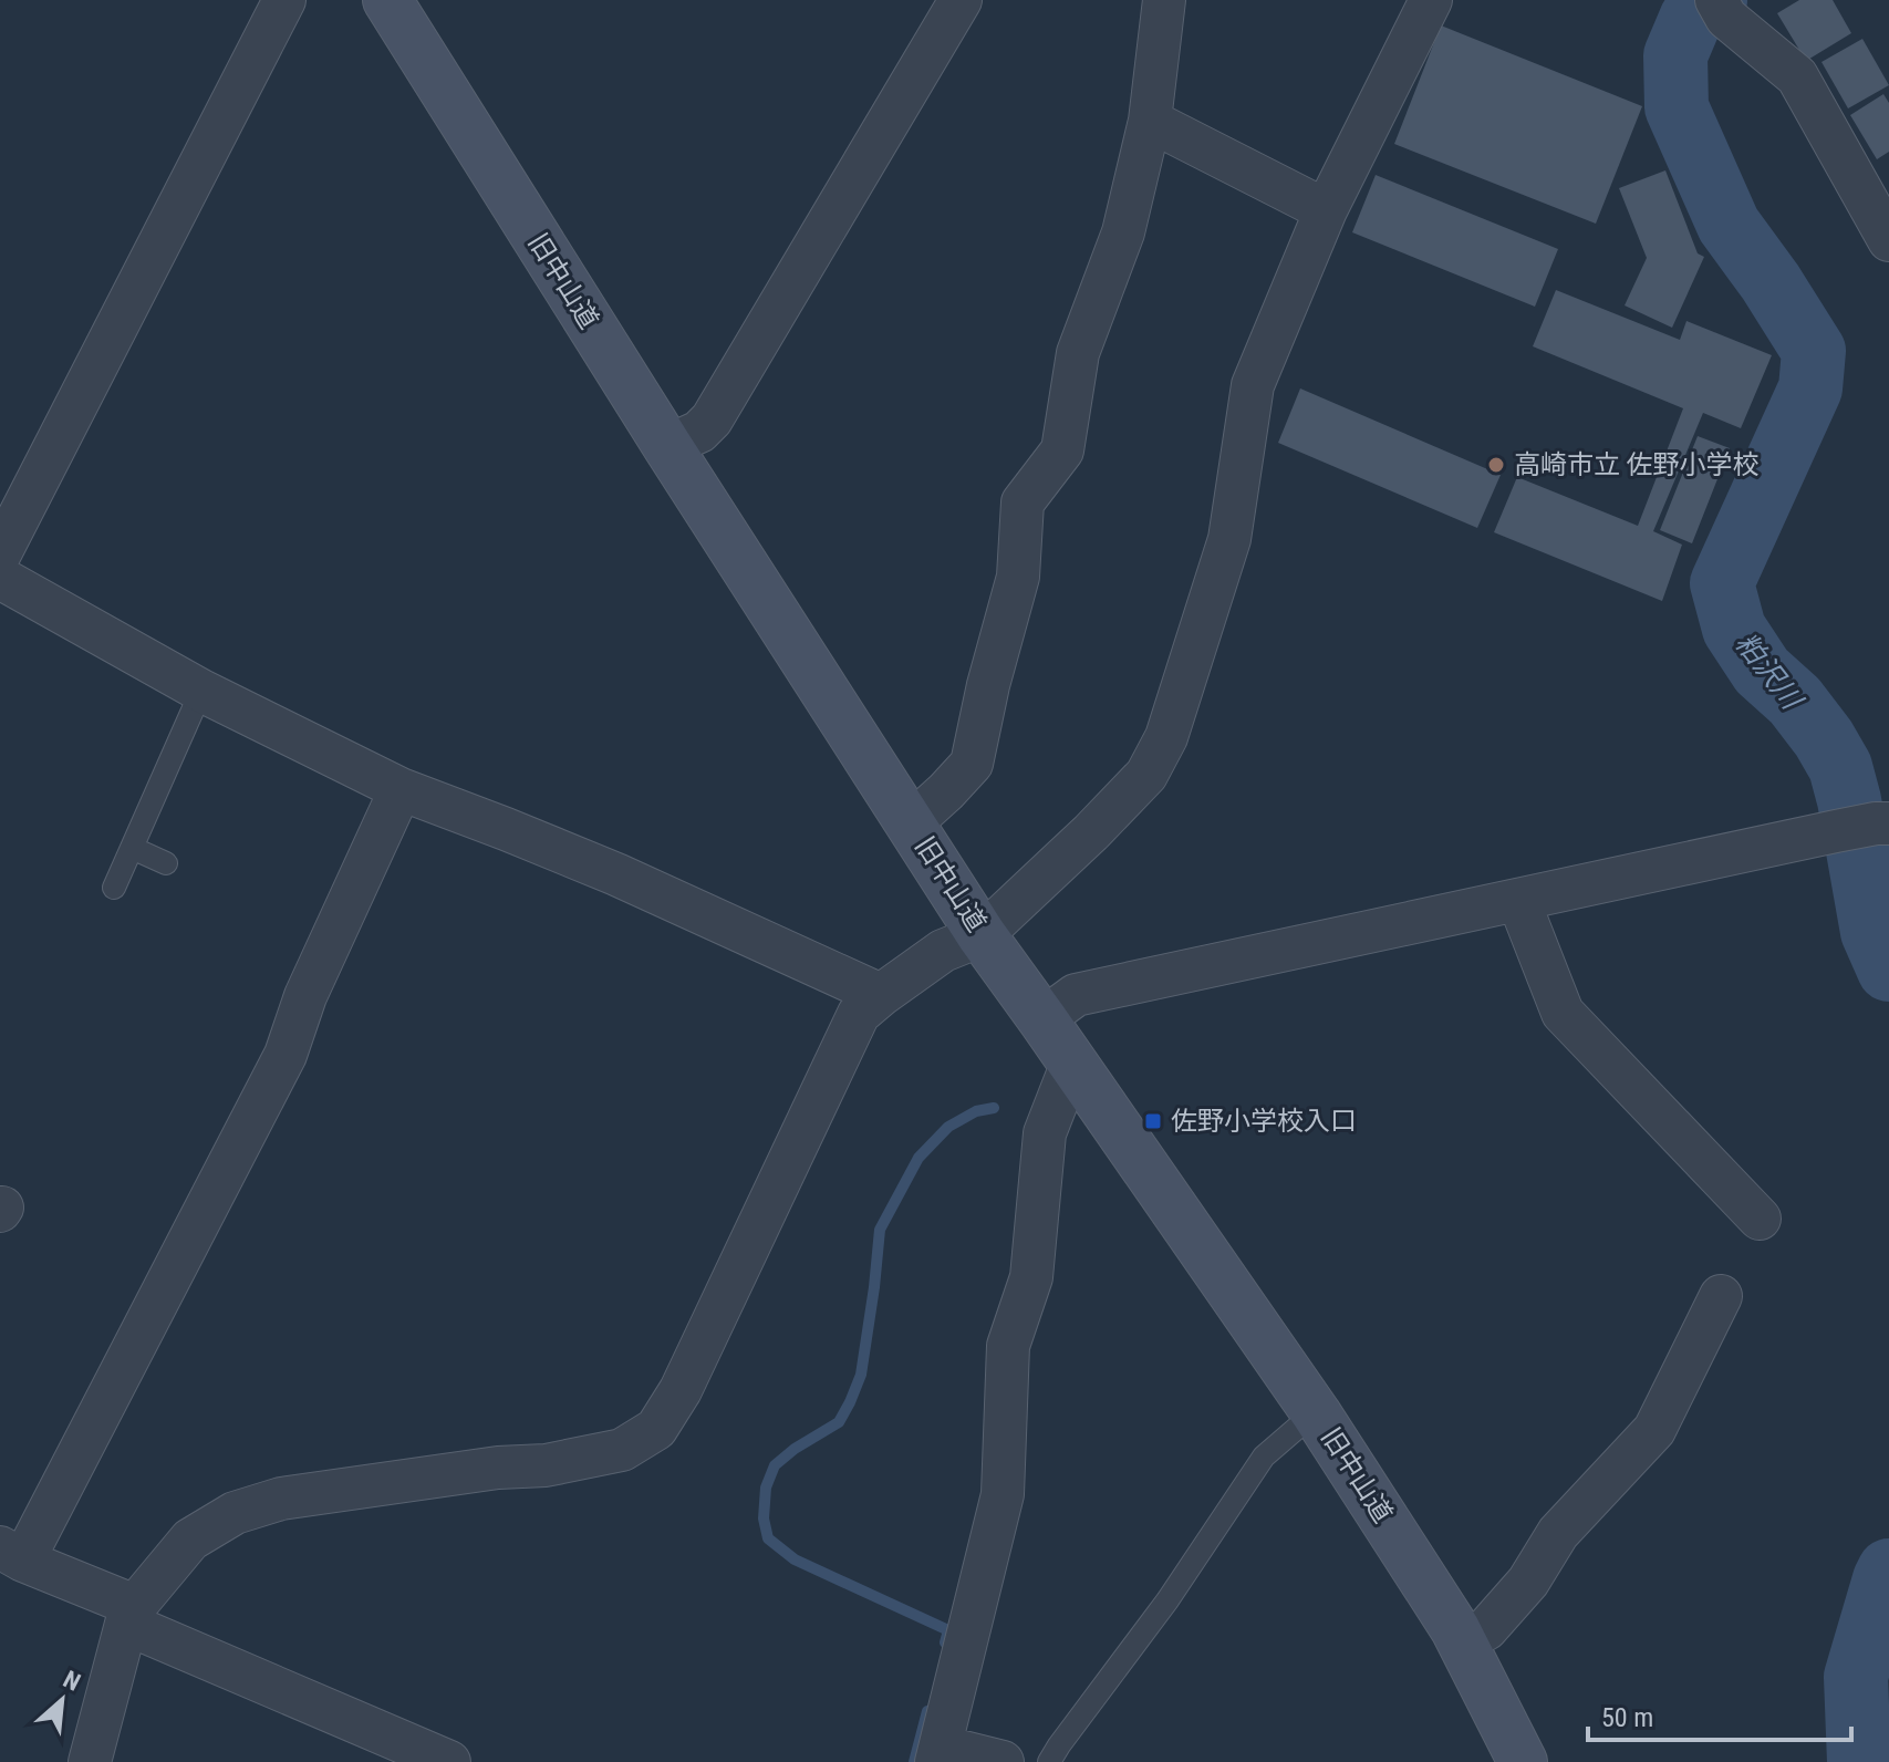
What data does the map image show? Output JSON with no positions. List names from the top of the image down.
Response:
{
  "streets": {
    "main road": ["旧中山道"]
  },
  "water": ["粕沢川"],
  "places": {
    "other": ["高崎市立 佐野小学校"],
    "transit": ["佐野小学校入口"]
  },
  "scale_bar": "50 m",
  "north": "top right"
}
